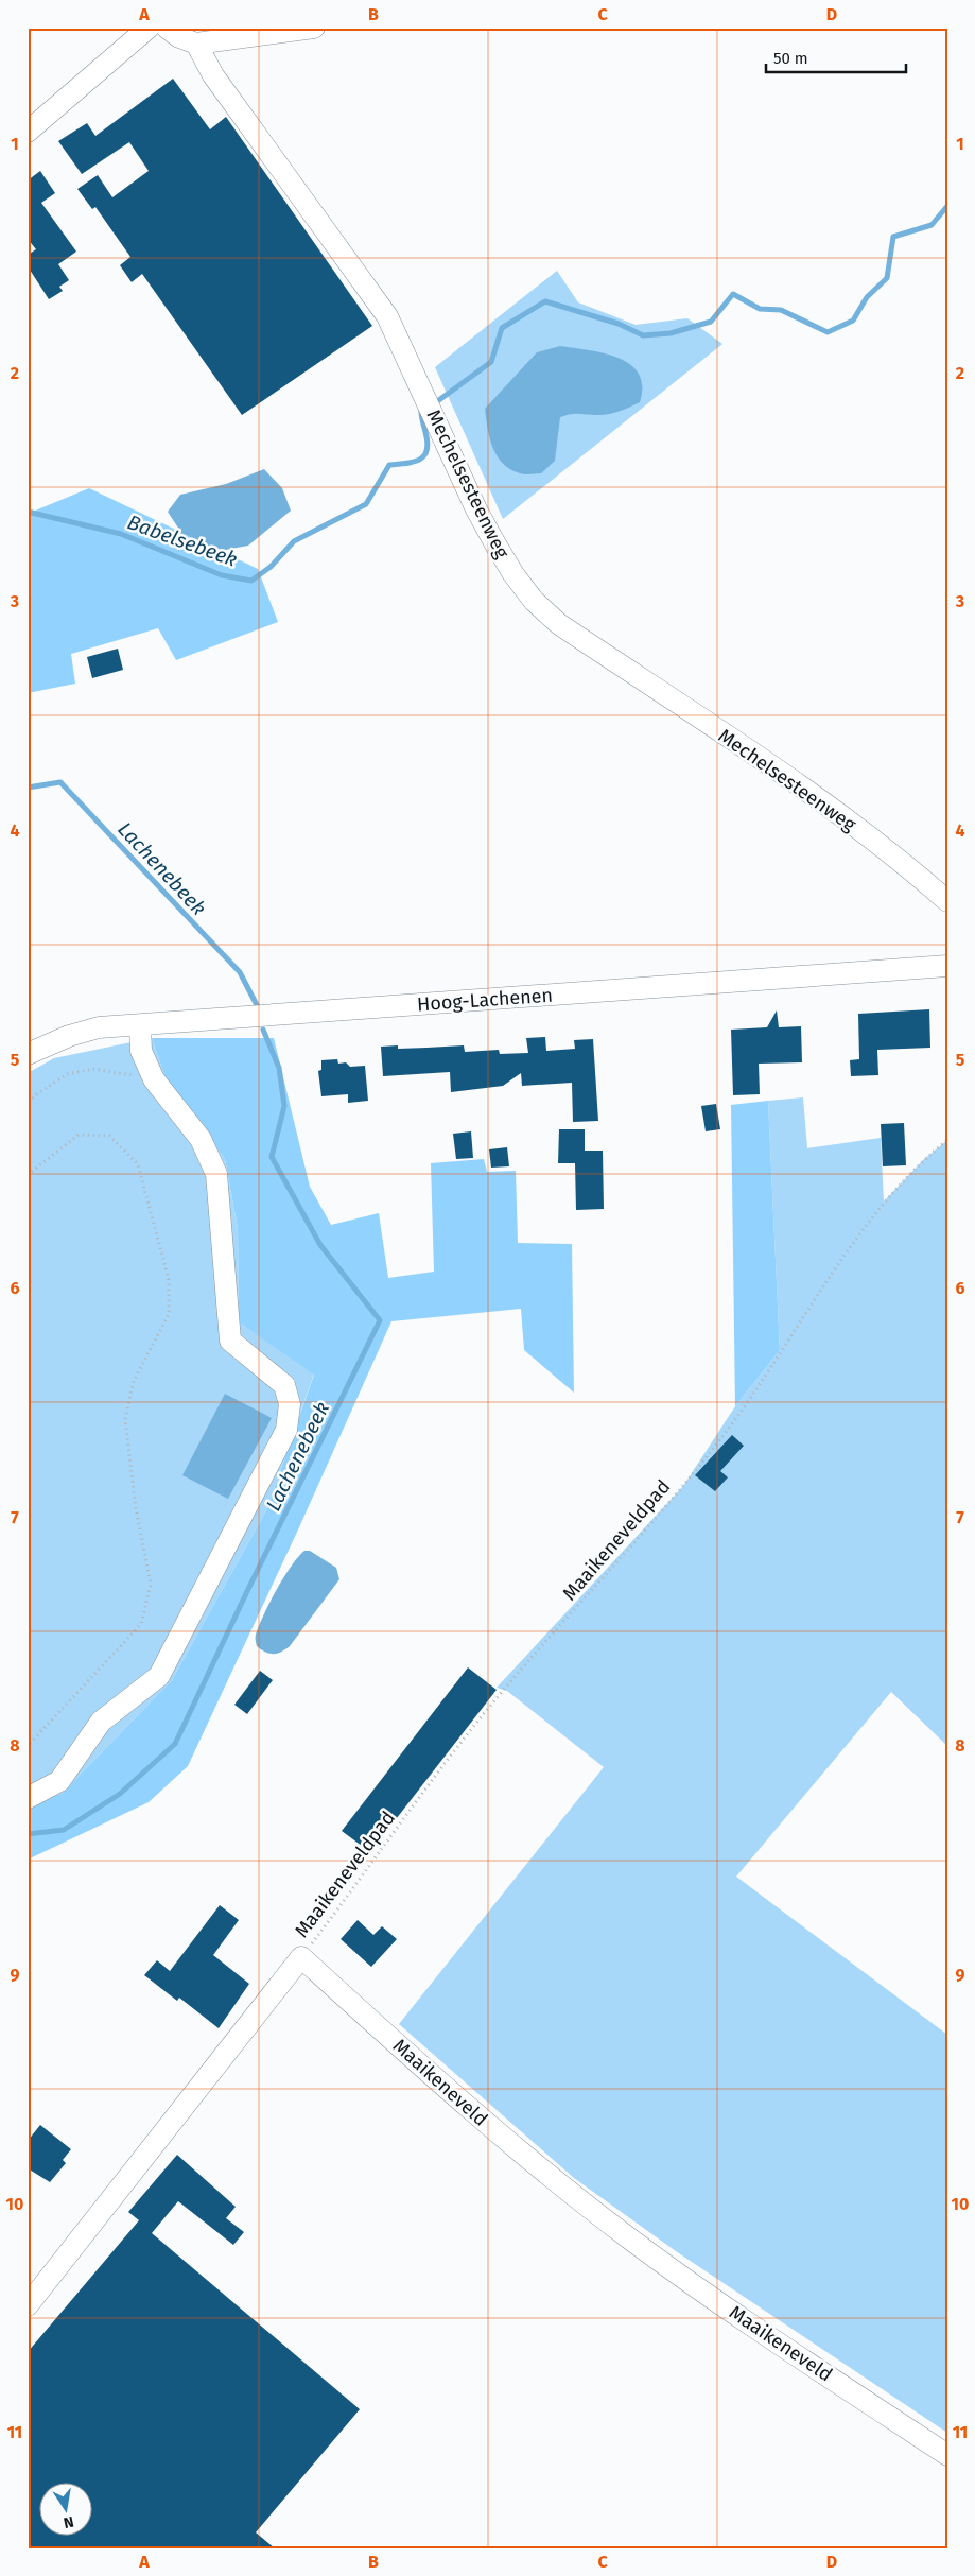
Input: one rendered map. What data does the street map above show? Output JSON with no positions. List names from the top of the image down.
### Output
{
  "streets": {
    "street": ["Mechelsesteenweg", "Hoog-Lachenen", "Maaikeneveld"],
    "path": ["Maaikeneveldpad"]
  },
  "crossings": [
    ["Maaikeneveldpad", "Maaikeneveld"]
  ],
  "water": ["Babelsebeek", "Lachenebeek"],
  "scale_bar": "50 m",
  "north": "bottom",
  "grid": {
    "columns": [
      "A",
      "B",
      "C",
      "D"
    ],
    "rows": [
      "1",
      "2",
      "3",
      "4",
      "5",
      "6",
      "7",
      "8",
      "9",
      "10",
      "11"
    ]
  }
}
